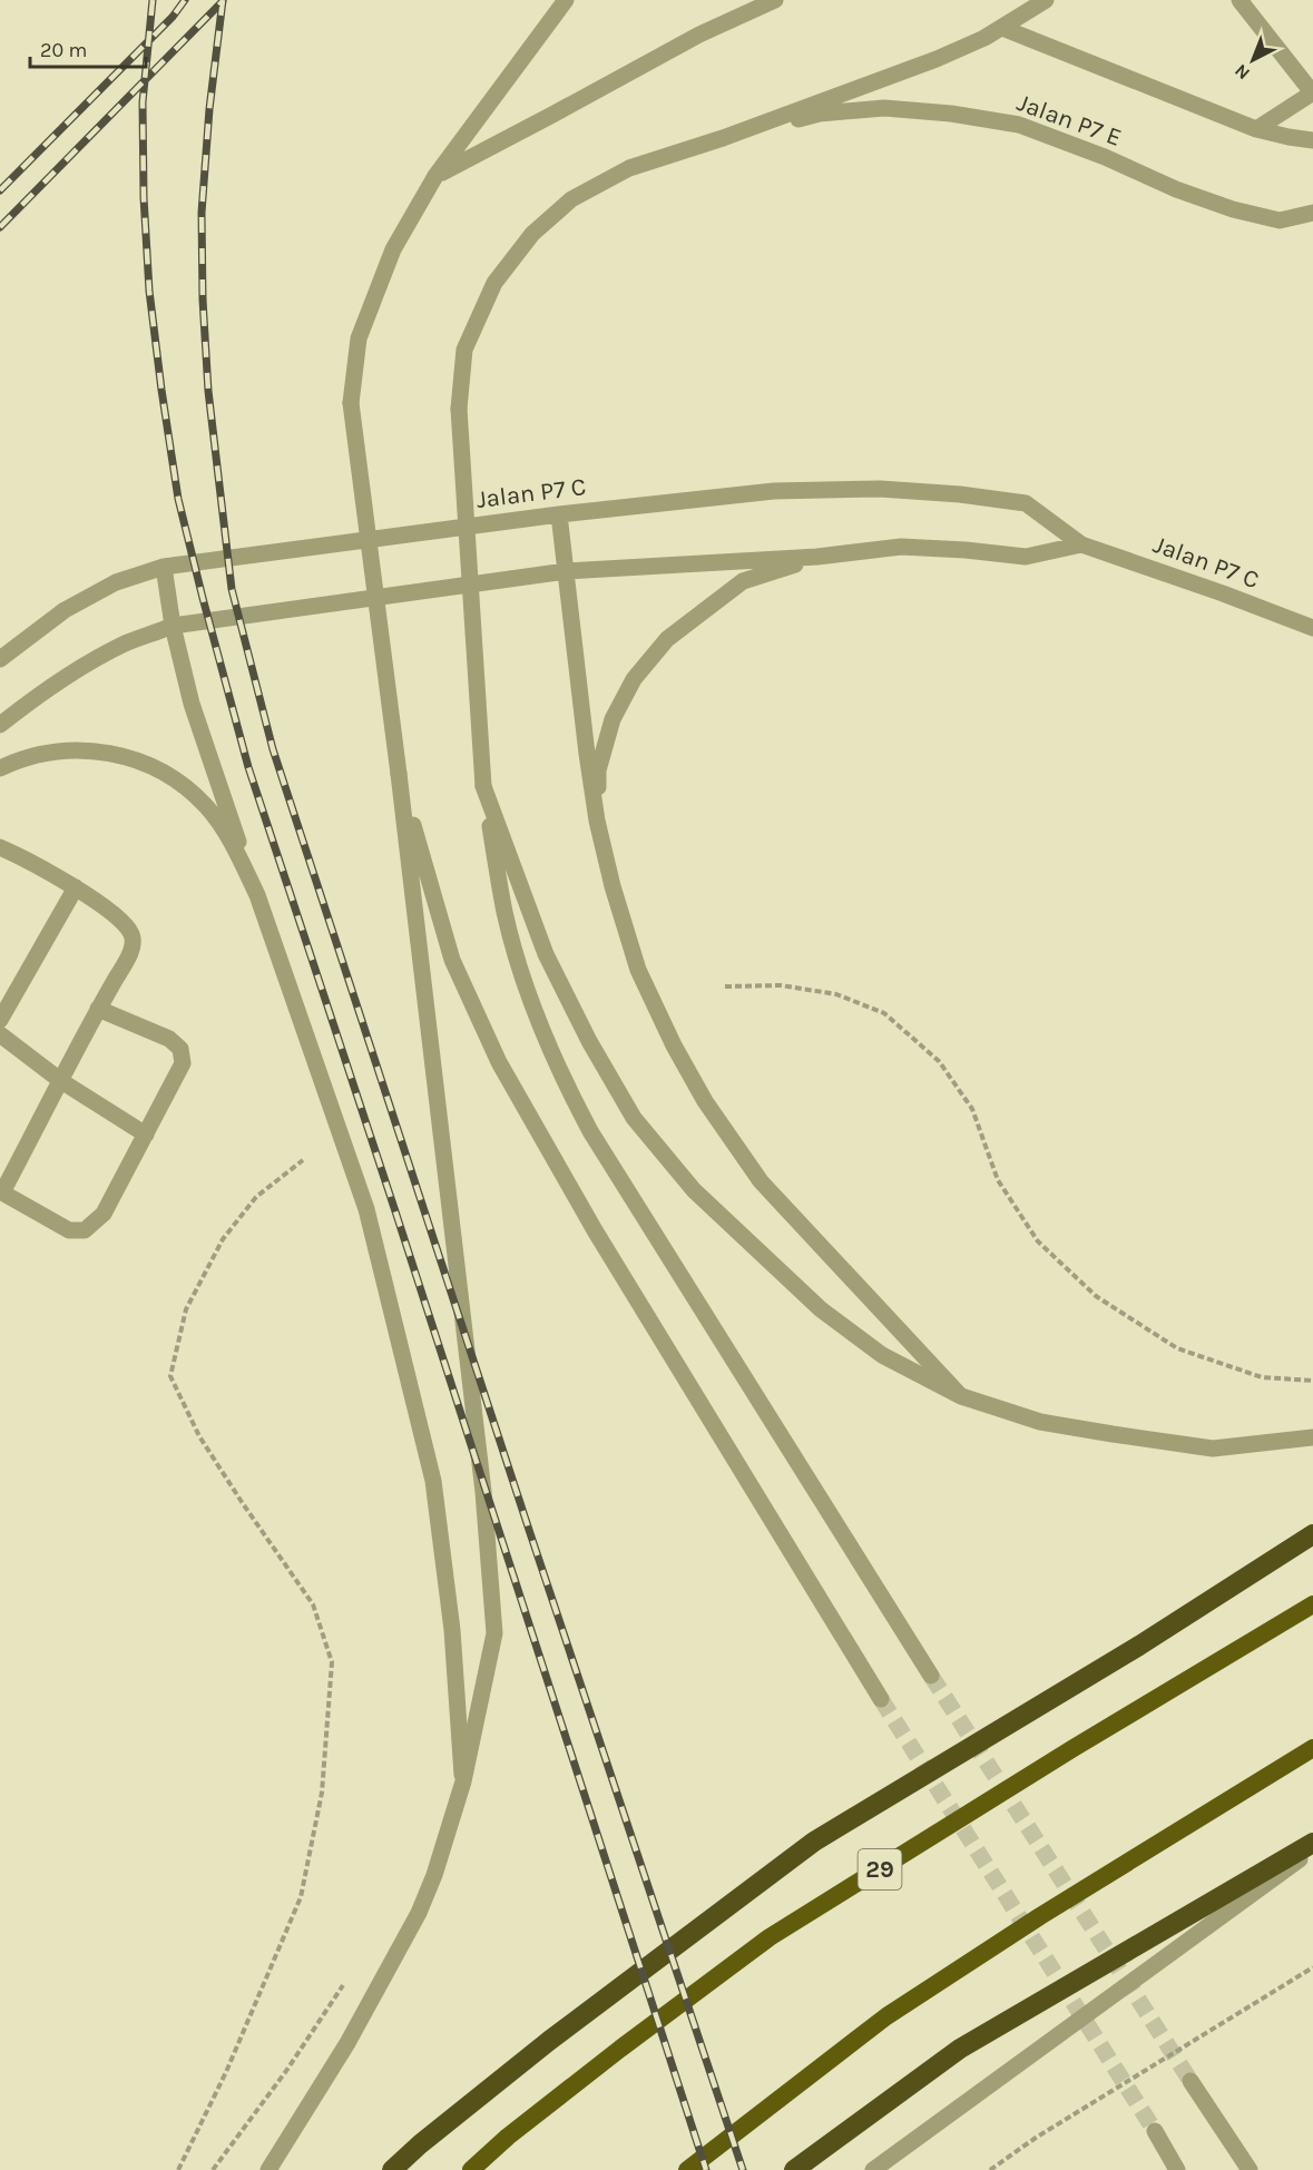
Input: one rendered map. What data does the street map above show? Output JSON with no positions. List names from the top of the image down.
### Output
{
  "streets": {
    "highway": ["29"],
    "street": ["Jalan P7 E", "Jalan P7 C"]
  },
  "scale_bar": "20 m",
  "north": "bottom left"
}
